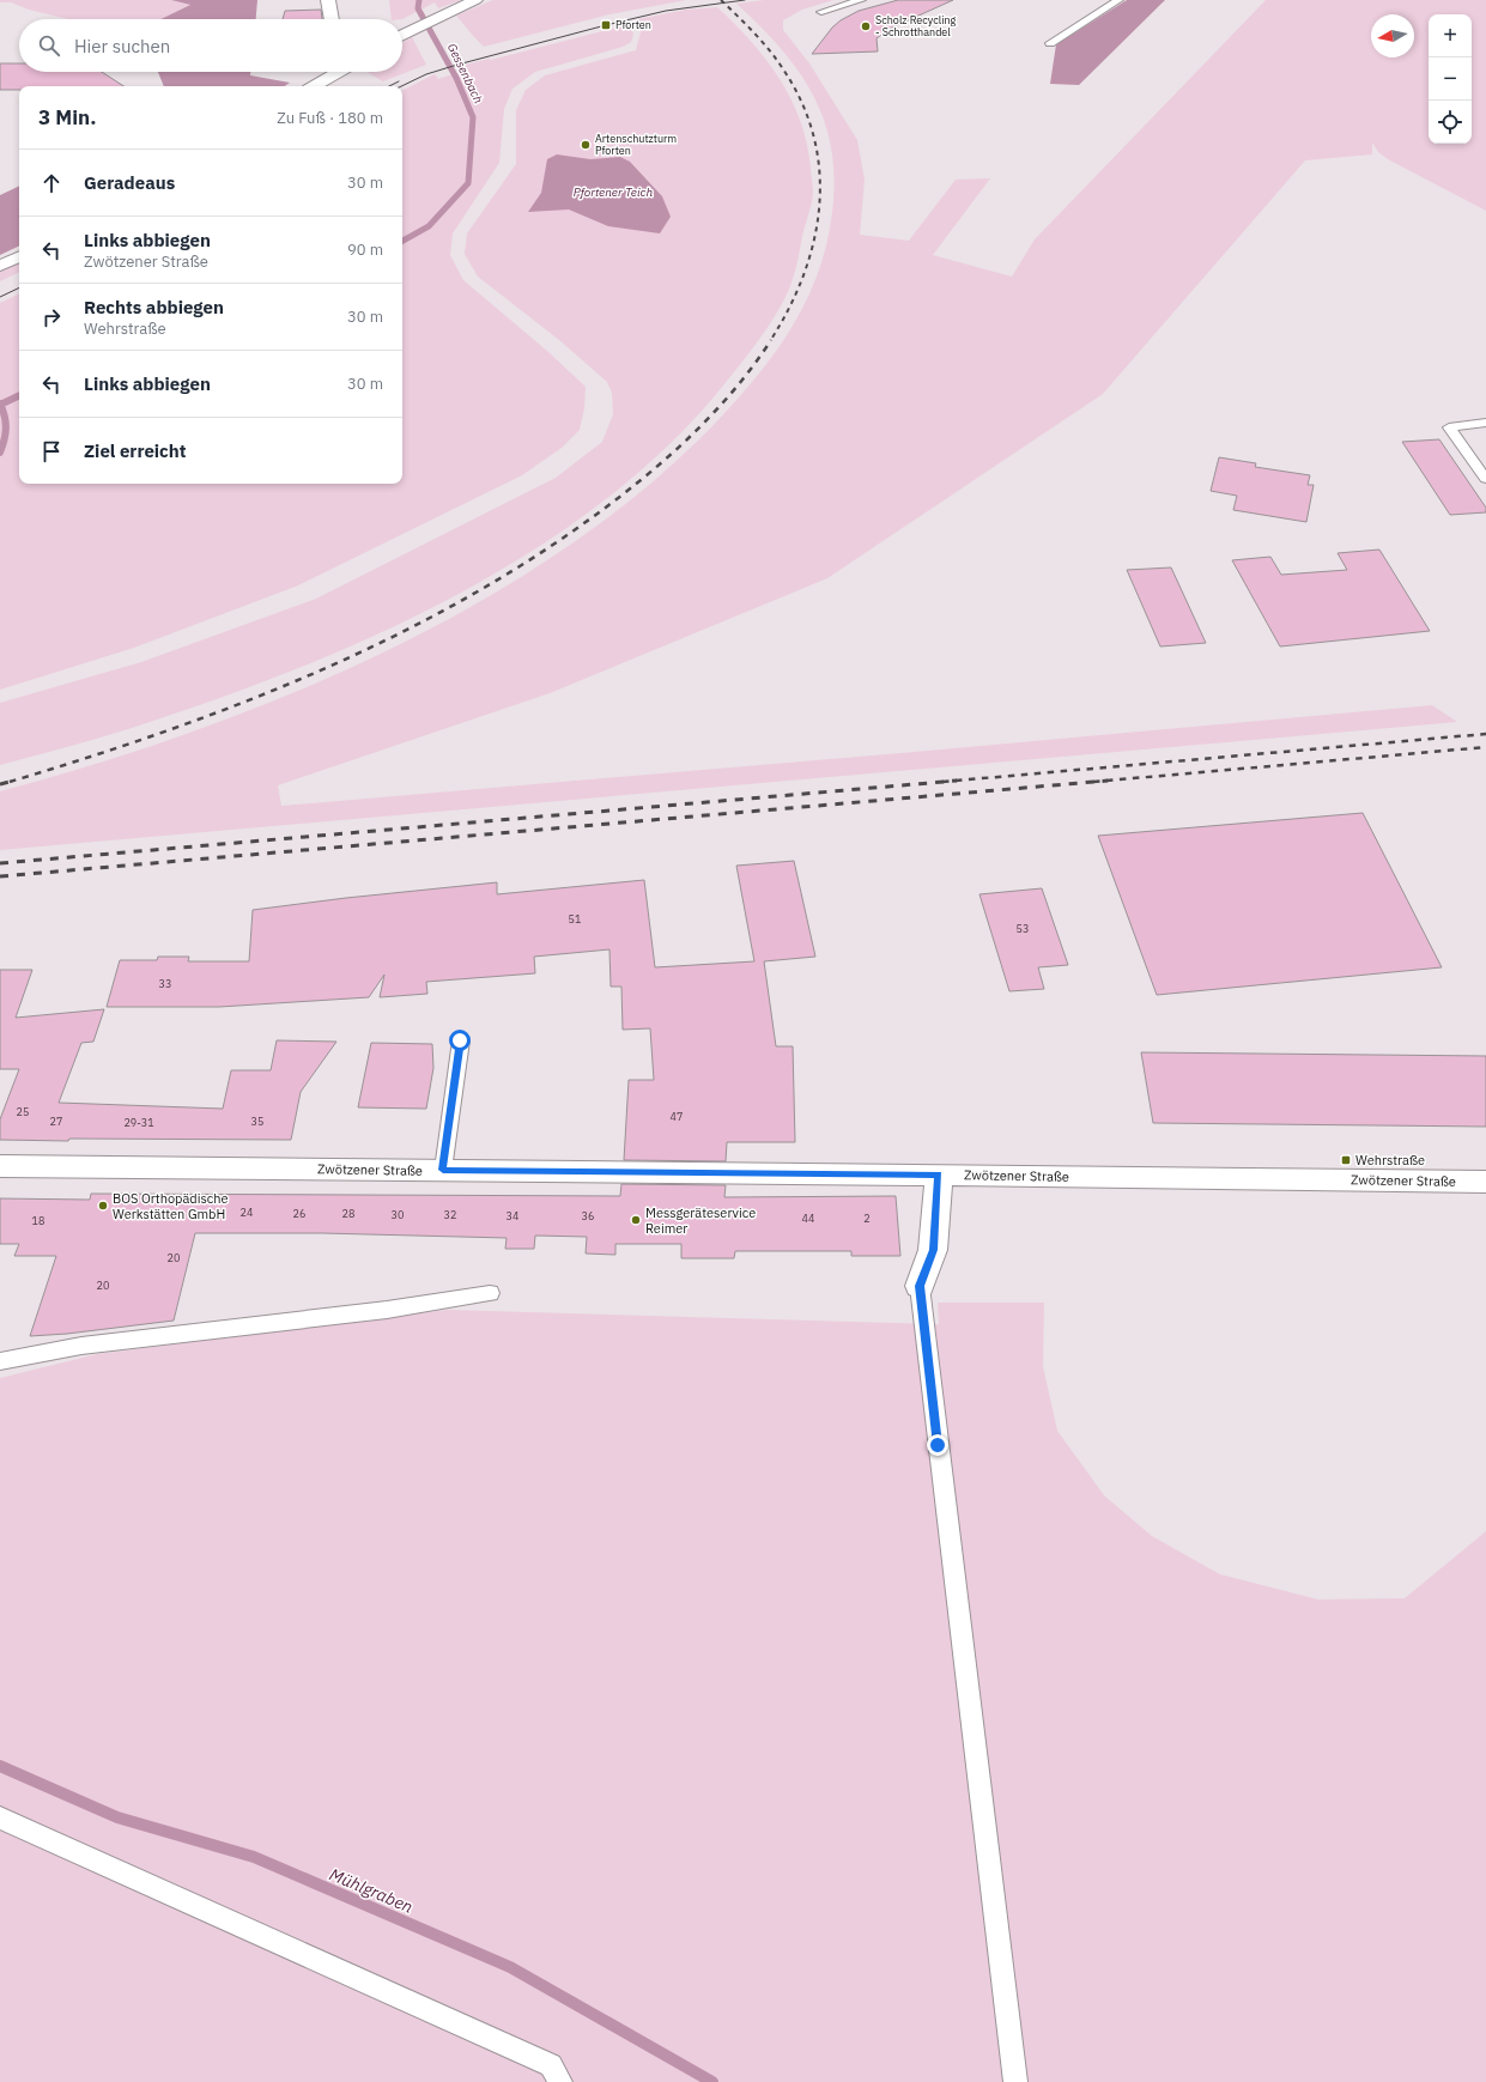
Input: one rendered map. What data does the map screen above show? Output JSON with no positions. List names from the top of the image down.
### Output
{
  "streets": {
    "street": ["Zwötzener Straße"]
  },
  "water": ["Gessenbach", "Pfortener Teich", "Mühlgraben"],
  "places": {
    "transit": ["Pforten", "Wehrstraße"],
    "other": [
      "Scholz Recycling - Schrotthandel",
      "Artenschutzturm Pforten",
      "BOS Orthopädische Werkstätten GmbH",
      "Messgeräteservice Reimer"
    ]
  },
  "house_numbers": [
    "51",
    "53",
    "33",
    "25",
    "47",
    "27",
    "35",
    "29-31",
    "24",
    "26",
    "28",
    "30",
    "32",
    "34",
    "36",
    "44",
    "2",
    "18",
    "20",
    "20"
  ],
  "north": "left",
  "page": {
    "map_buttons": ["+", "−"],
    "search": "Hier suchen",
    "heading": ["3 Min.", "Zu Fuß · 180 m"],
    "list": [
      ["Geradeaus", "30 m"],
      ["Links abbiegen", "Zwötzener Straße", "90 m"],
      ["Rechts abbiegen", "Wehrstraße", "30 m"],
      ["Links abbiegen", "30 m"],
      "Ziel erreicht"
    ]
  }
}
